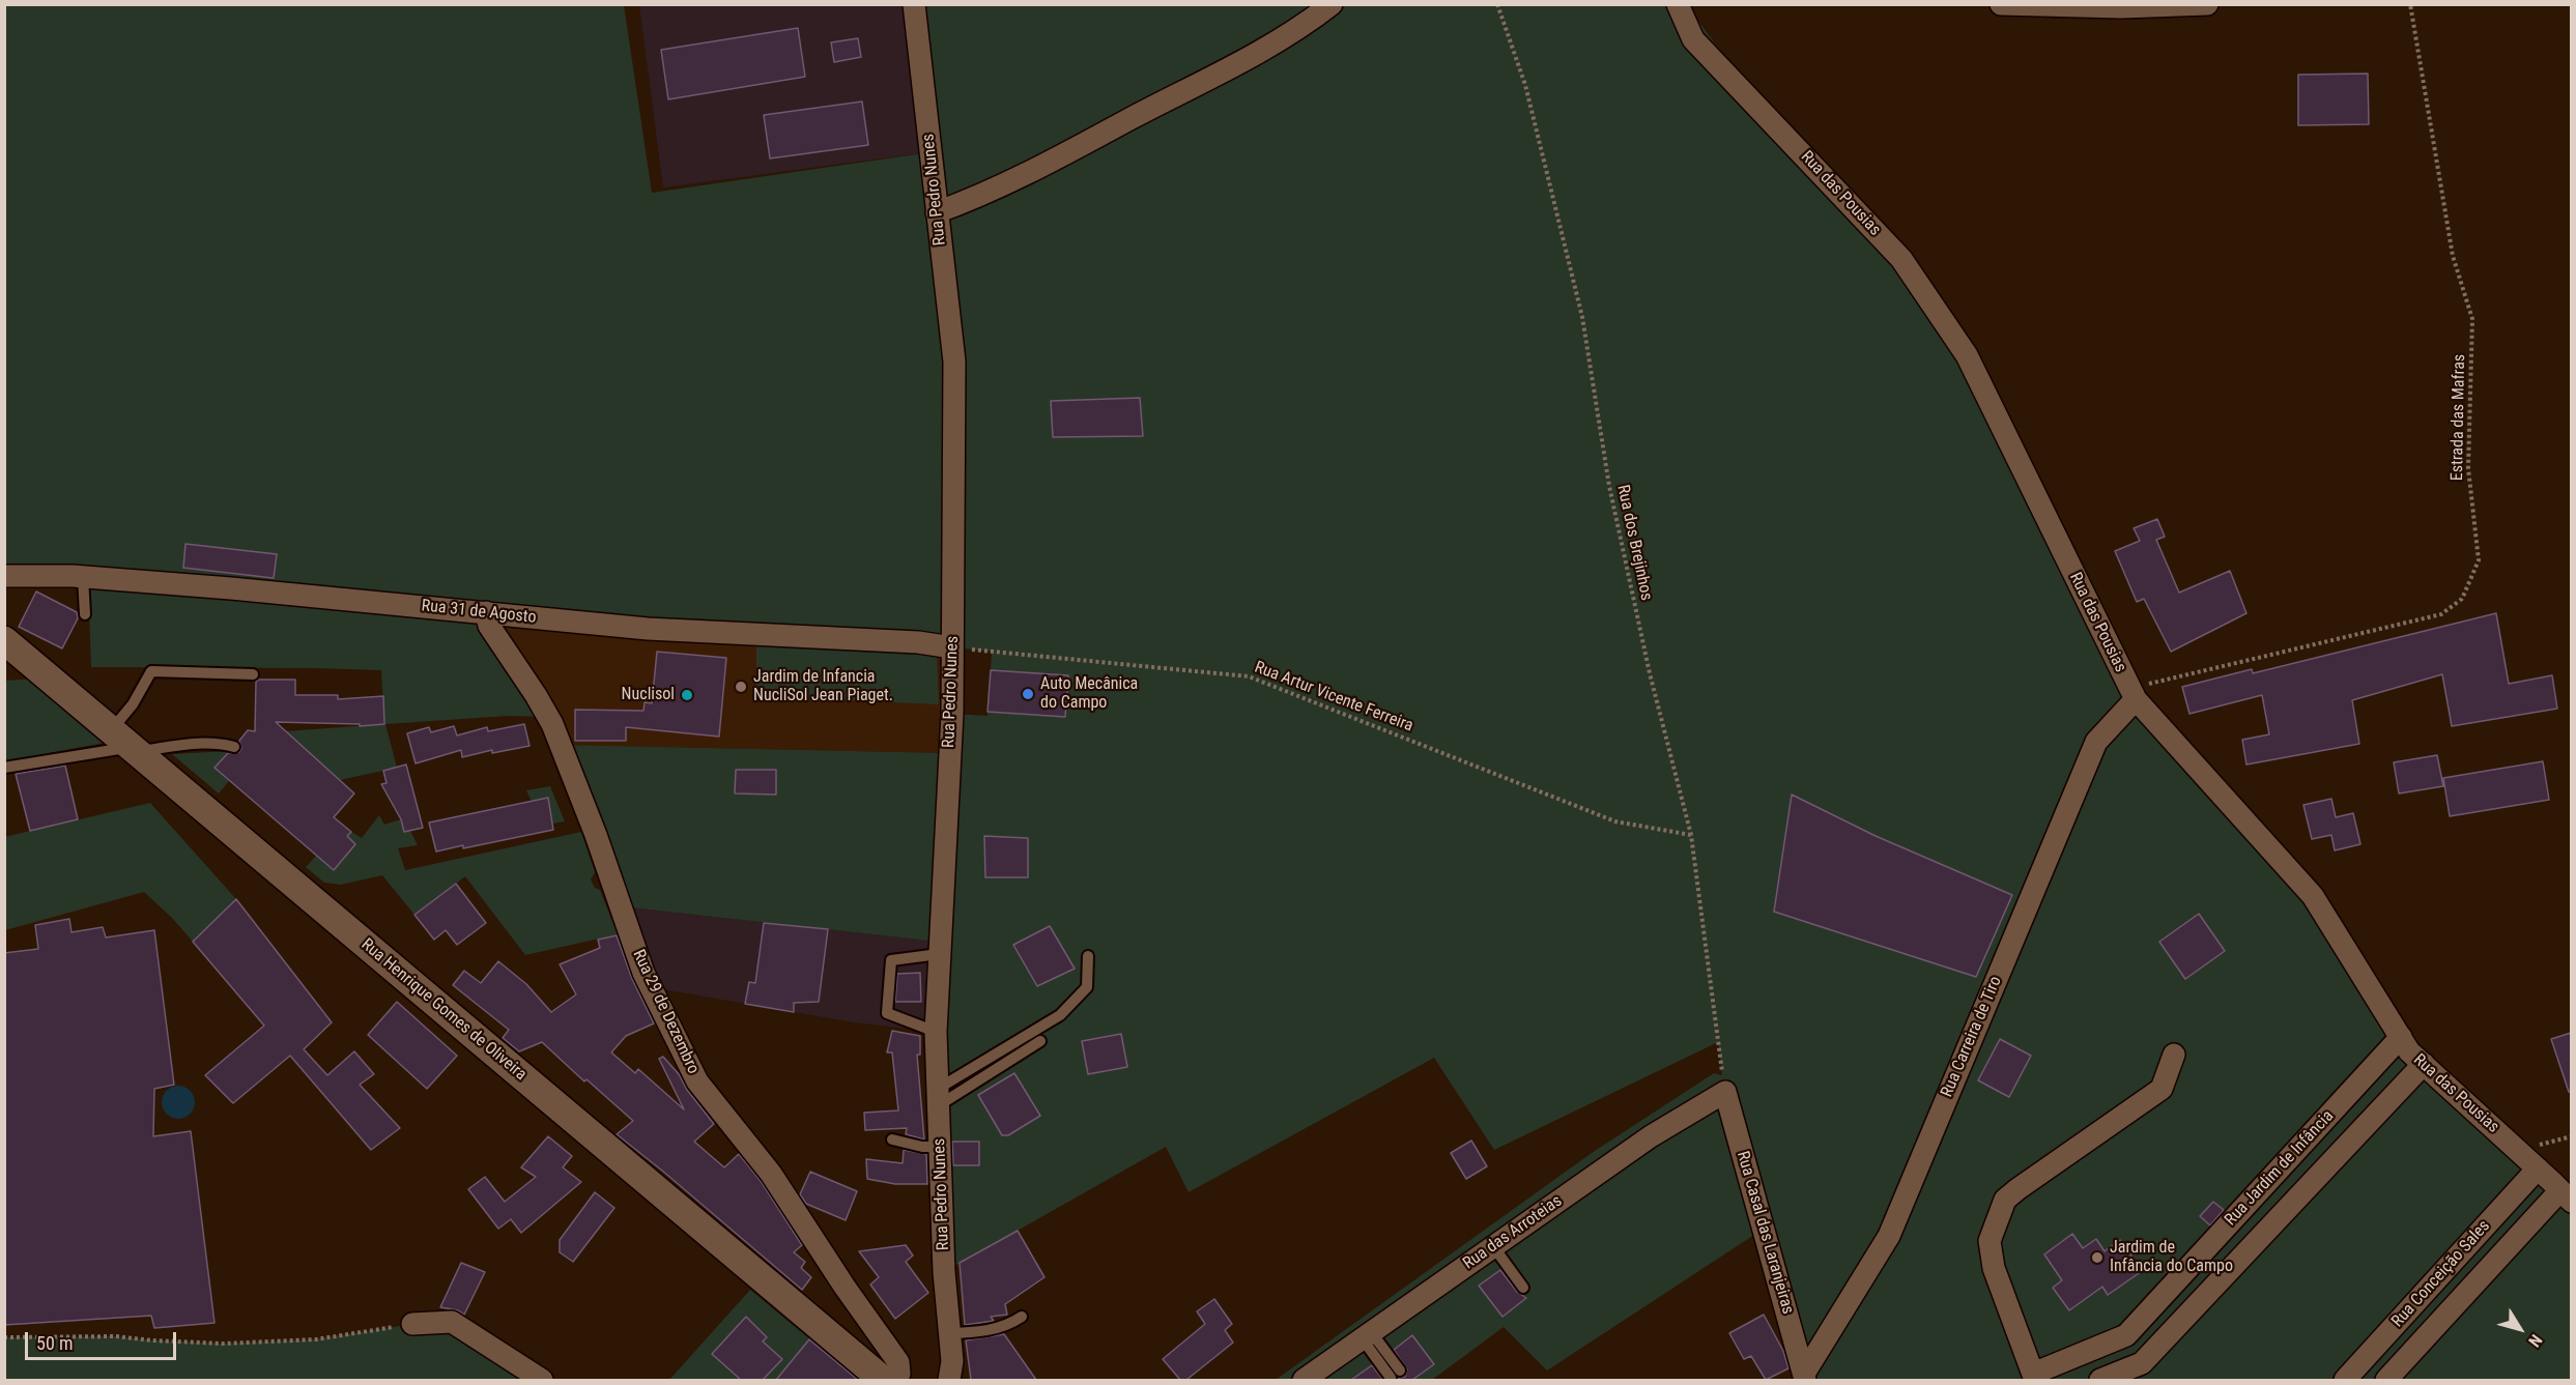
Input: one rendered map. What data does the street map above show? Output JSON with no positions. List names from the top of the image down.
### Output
{
  "streets": {
    "street": [
      "Rua Pedro Nunes",
      "Rua das Pousias",
      "Rua 31 de Agosto",
      "Rua Henrique Gomes de Oliveira",
      "Rua 29 de Dezembro",
      "Rua Carreira de Tiro",
      "Rua Jardim de Infância",
      "Rua das Arroteias",
      "Rua Casal das Laranjeiras",
      "Rua Conceição Sales"
    ],
    "path": ["Estrada das Mafras", "Rua dos Brejinhos", "Rua Artur Vicente Ferreira"]
  },
  "crossings": [
    ["Rua Pedro Nunes", "Rua 31 de Agosto"],
    ["Rua Pedro Nunes", "Rua Artur Vicente Ferreira"],
    ["Rua das Pousias", "Estrada das Mafras"],
    ["Rua das Pousias", "Rua Carreira de Tiro"],
    ["Rua das Pousias", "Rua Jardim de Infância"],
    ["Rua das Pousias", "Rua Conceição Sales"],
    ["Estrada das Mafras", "Rua Carreira de Tiro"],
    ["Rua dos Brejinhos", "Rua Artur Vicente Ferreira"],
    ["Rua dos Brejinhos", "Rua das Arroteias"],
    ["Rua dos Brejinhos", "Rua Casal das Laranjeiras"],
    ["Rua 31 de Agosto", "Rua Artur Vicente Ferreira"],
    ["Rua 31 de Agosto", "Rua 29 de Dezembro"],
    ["Rua Carreira de Tiro", "Rua Casal das Laranjeiras"],
    ["Rua das Arroteias", "Rua Casal das Laranjeiras"]
  ],
  "places": [
    "Jardim de Infancia NucliSol Jean Piaget.",
    "Auto Mecânica do Campo",
    "Nuclisol",
    "Jardim de Infância do Campo"
  ],
  "scale_bar": "50 m",
  "north": "bottom right"
}
